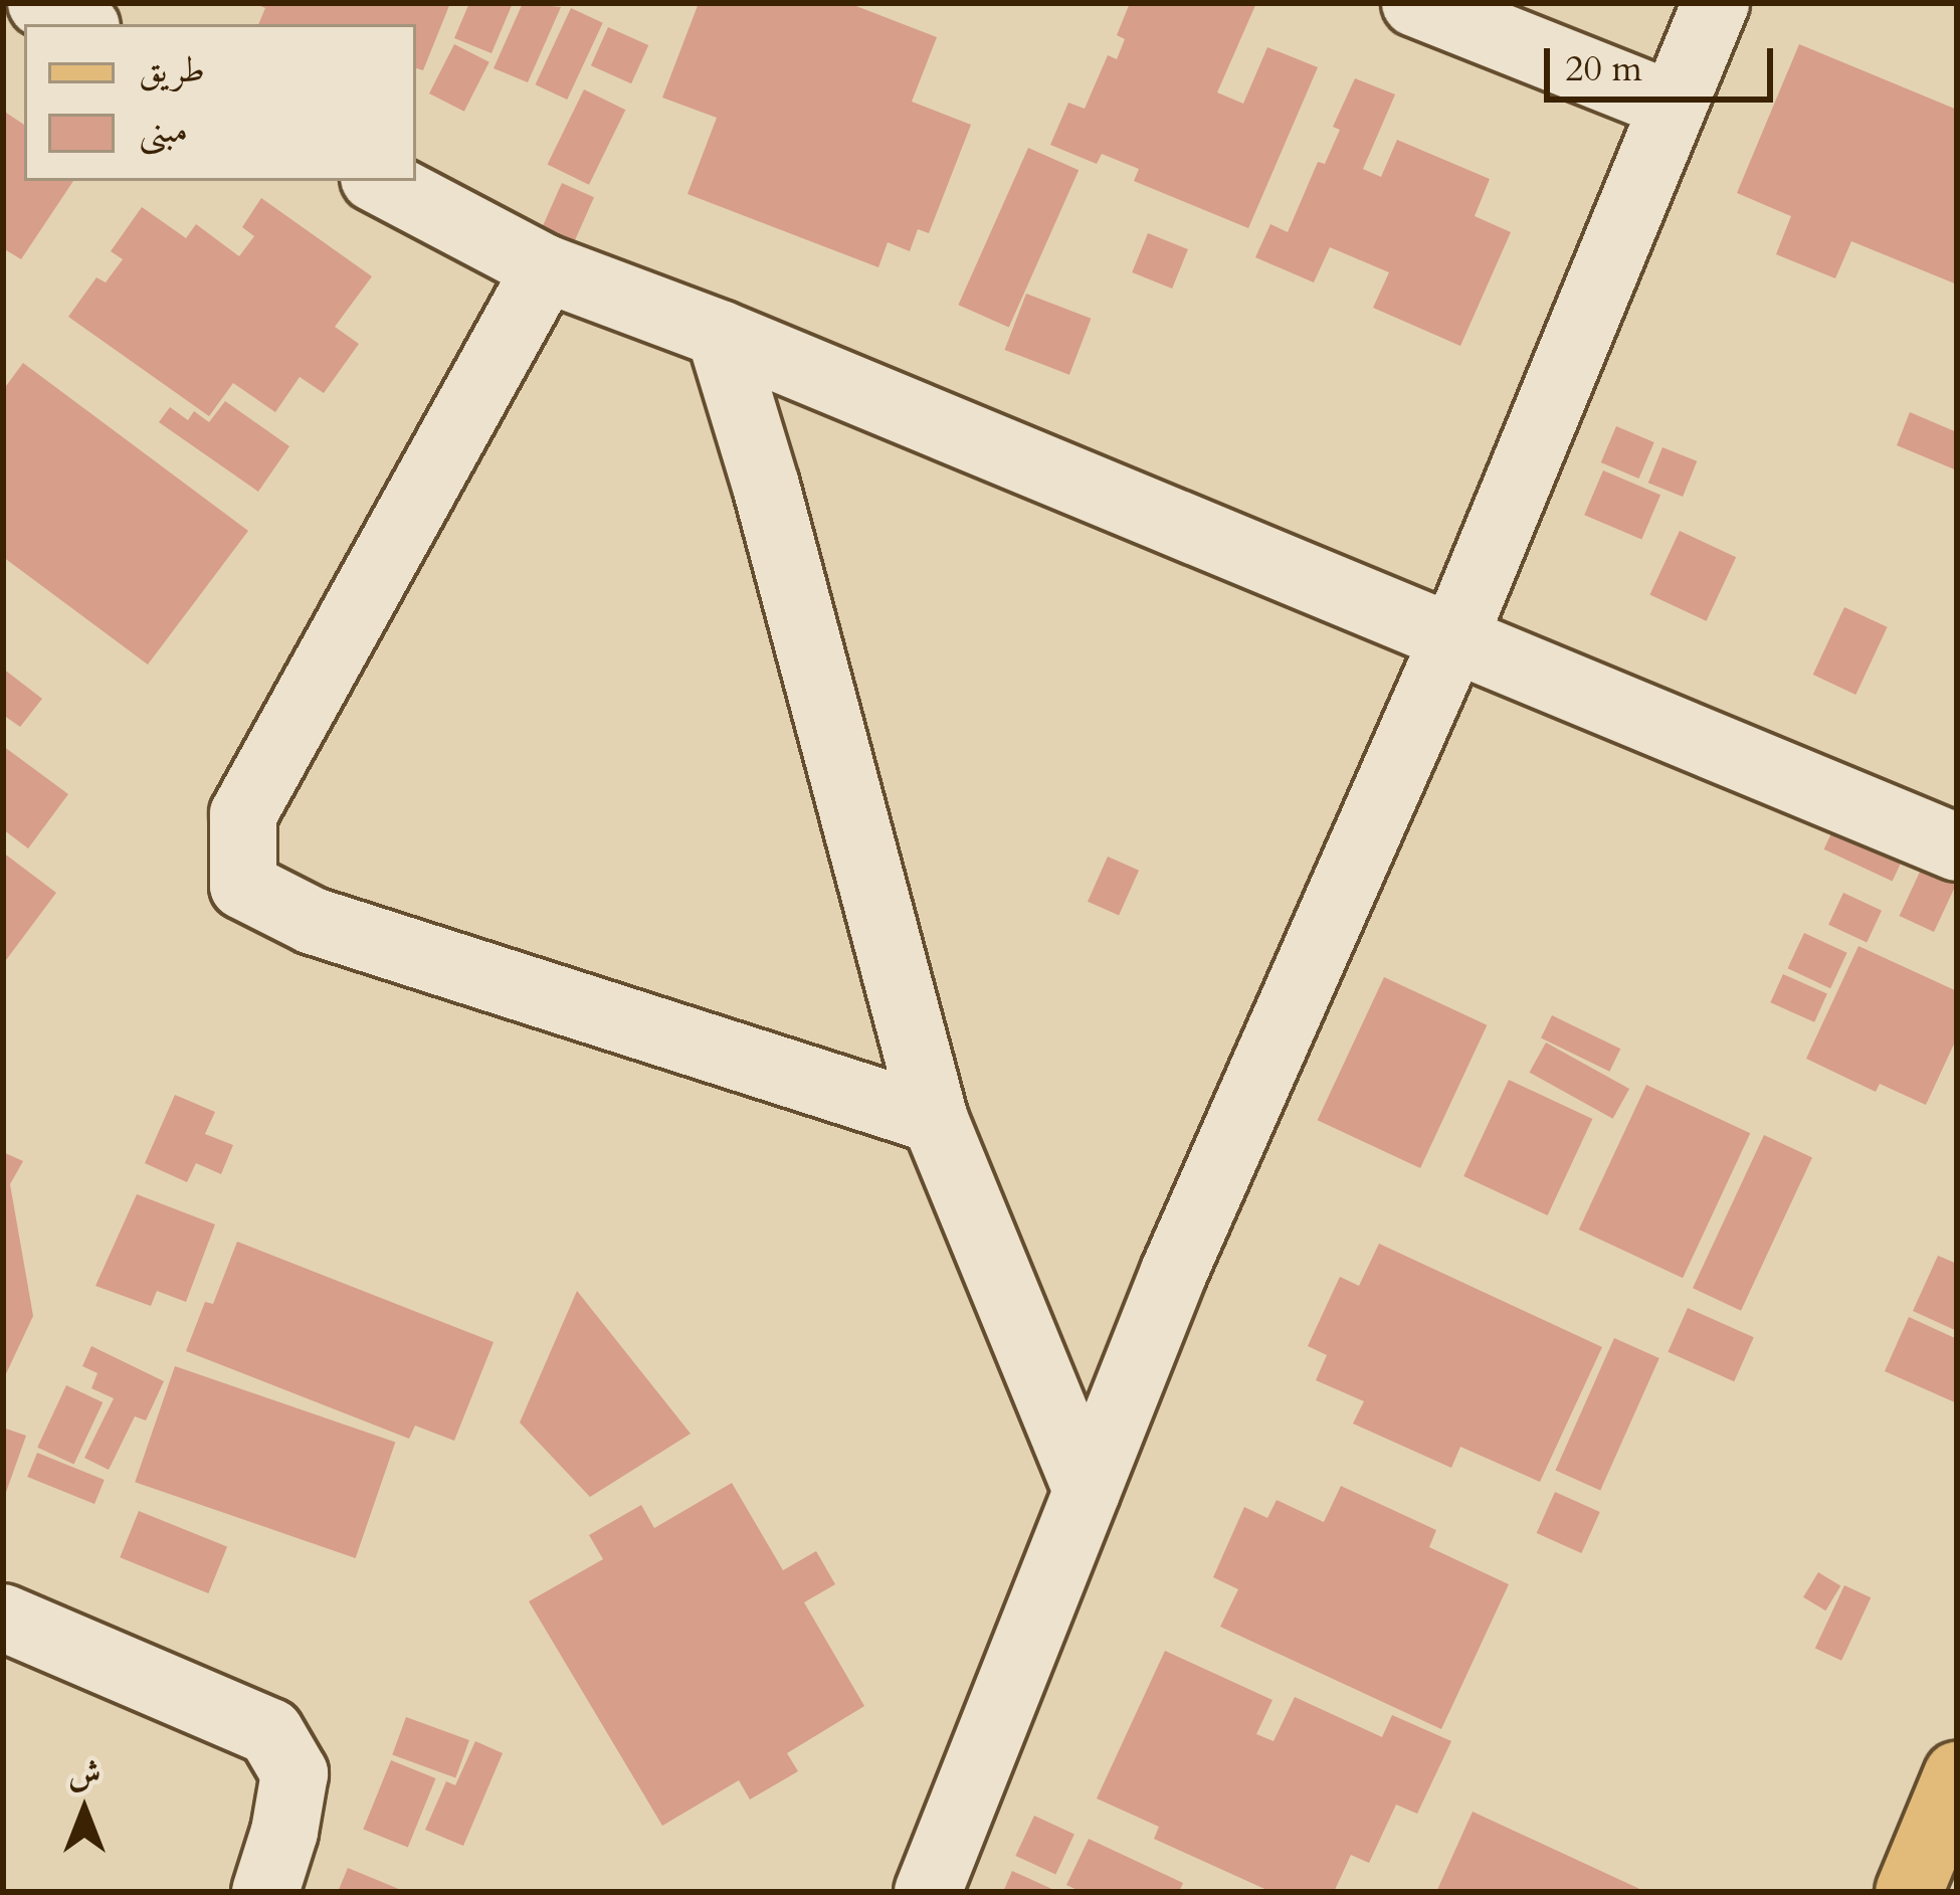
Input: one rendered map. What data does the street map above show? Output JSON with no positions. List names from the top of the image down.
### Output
{
  "legend": ["طريق", "مبنى"],
  "scale_bar": "20 m",
  "north": "top"
}
